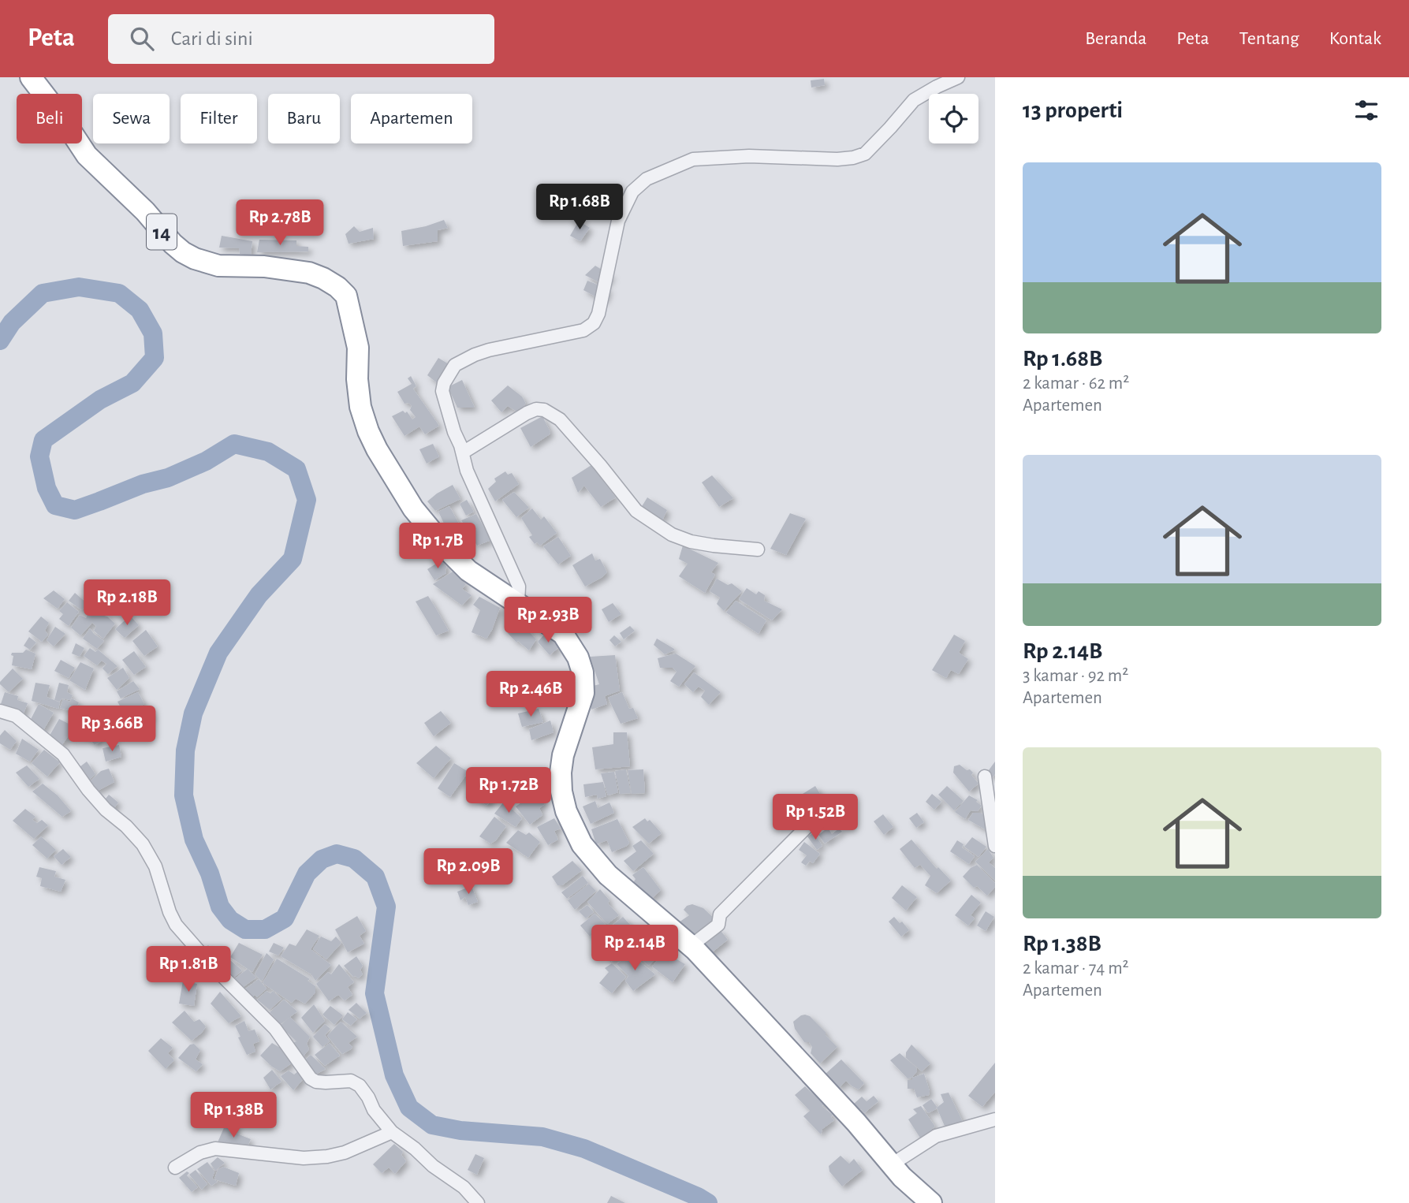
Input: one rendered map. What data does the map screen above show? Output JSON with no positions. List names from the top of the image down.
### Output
{
  "streets": {
    "highway": ["14"]
  },
  "page": {
    "header": "Peta",
    "search": "Cari di sini",
    "nav": [
      "Beranda",
      "Peta",
      "Tentang",
      "Kontak"
    ],
    "heading": "13 properti",
    "chip": [
      "Beli",
      "Sewa",
      "Filter",
      "Baru",
      "Apartemen"
    ],
    "list": [
      {
        "name": "Rp 1.68B",
        "note": "2 kamar · 62 m² · Apartemen"
      },
      {
        "name": "Rp 2.14B",
        "note": "3 kamar · 92 m² · Apartemen"
      },
      {
        "name": "Rp 1.38B",
        "note": "2 kamar · 74 m² · Apartemen"
      }
    ],
    "price": [
      "Rp 1.68B",
      "Rp 2.78B",
      "Rp 1.7B",
      "Rp 2.18B",
      "Rp 2.93B",
      "Rp 2.46B",
      "Rp 3.66B",
      "Rp 1.72B",
      "Rp 1.52B",
      "Rp 2.09B",
      "Rp 2.14B",
      "Rp 1.81B",
      "Rp 1.38B"
    ]
  }
}
